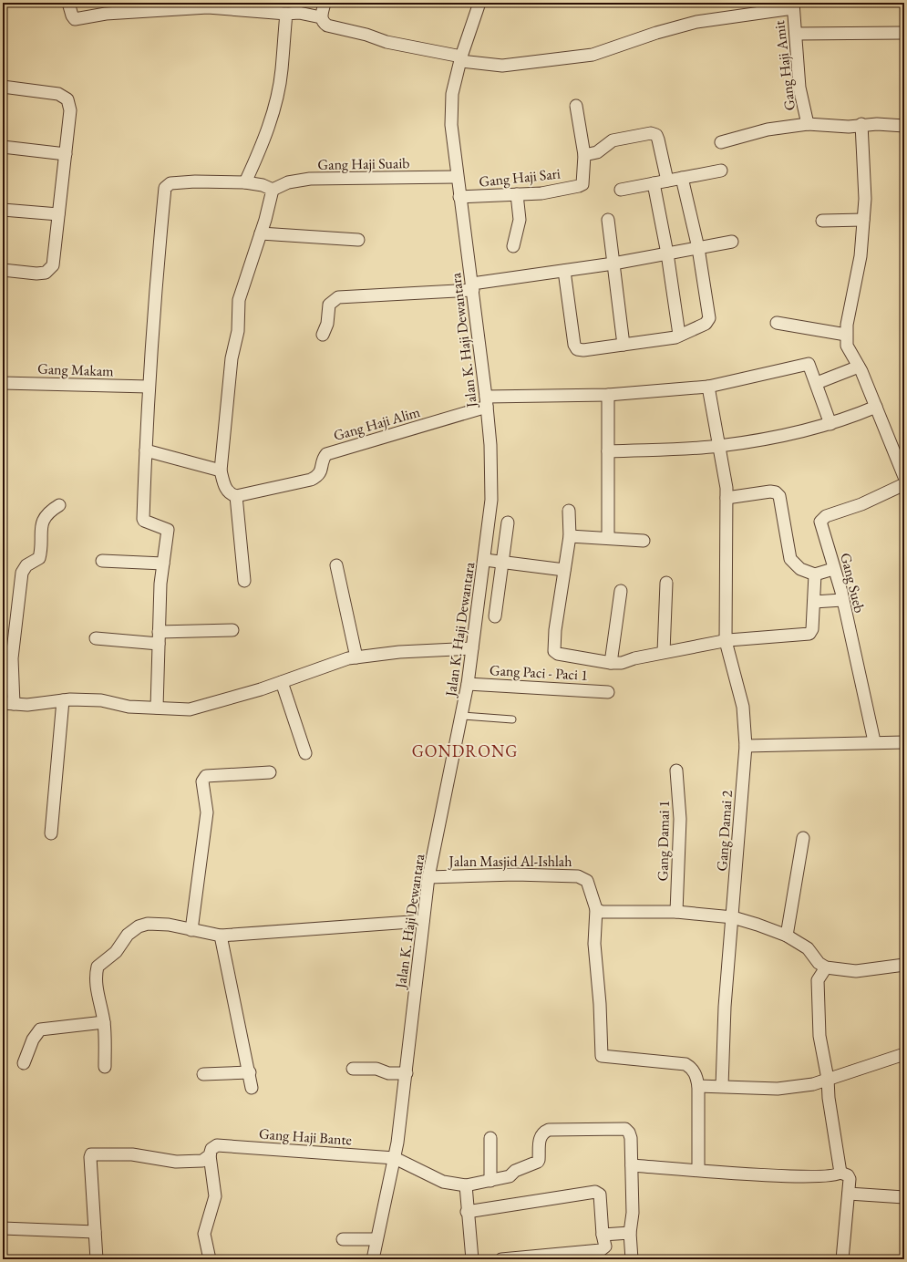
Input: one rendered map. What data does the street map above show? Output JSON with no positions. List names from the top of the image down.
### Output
{
  "streets": {
    "street": [
      "Gang Haji Amit",
      "Gang Haji Suaib",
      "Gang Haji Sari",
      "Jalan K. Haji Dewantara",
      "Gang Makam",
      "Gang Haji Alim",
      "Gang Sueb",
      "Gang Paci - Paci 1",
      "Gang Damai 2",
      "Gang Damai 1",
      "Jalan Masjid Al-Ishlah",
      "Gang Haji Bante"
    ]
  },
  "crossings": [
    ["Gang Haji Suaib", "Jalan K. Haji Dewantara"],
    ["Gang Haji Sari", "Jalan K. Haji Dewantara"],
    ["Jalan K. Haji Dewantara", "Gang Haji Alim"],
    ["Jalan K. Haji Dewantara", "Gang Paci - Paci 1"],
    ["Jalan K. Haji Dewantara", "Jalan Masjid Al-Ishlah"],
    ["Jalan K. Haji Dewantara", "Gang Haji Bante"]
  ],
  "districts": ["GONDRONG"]
}
